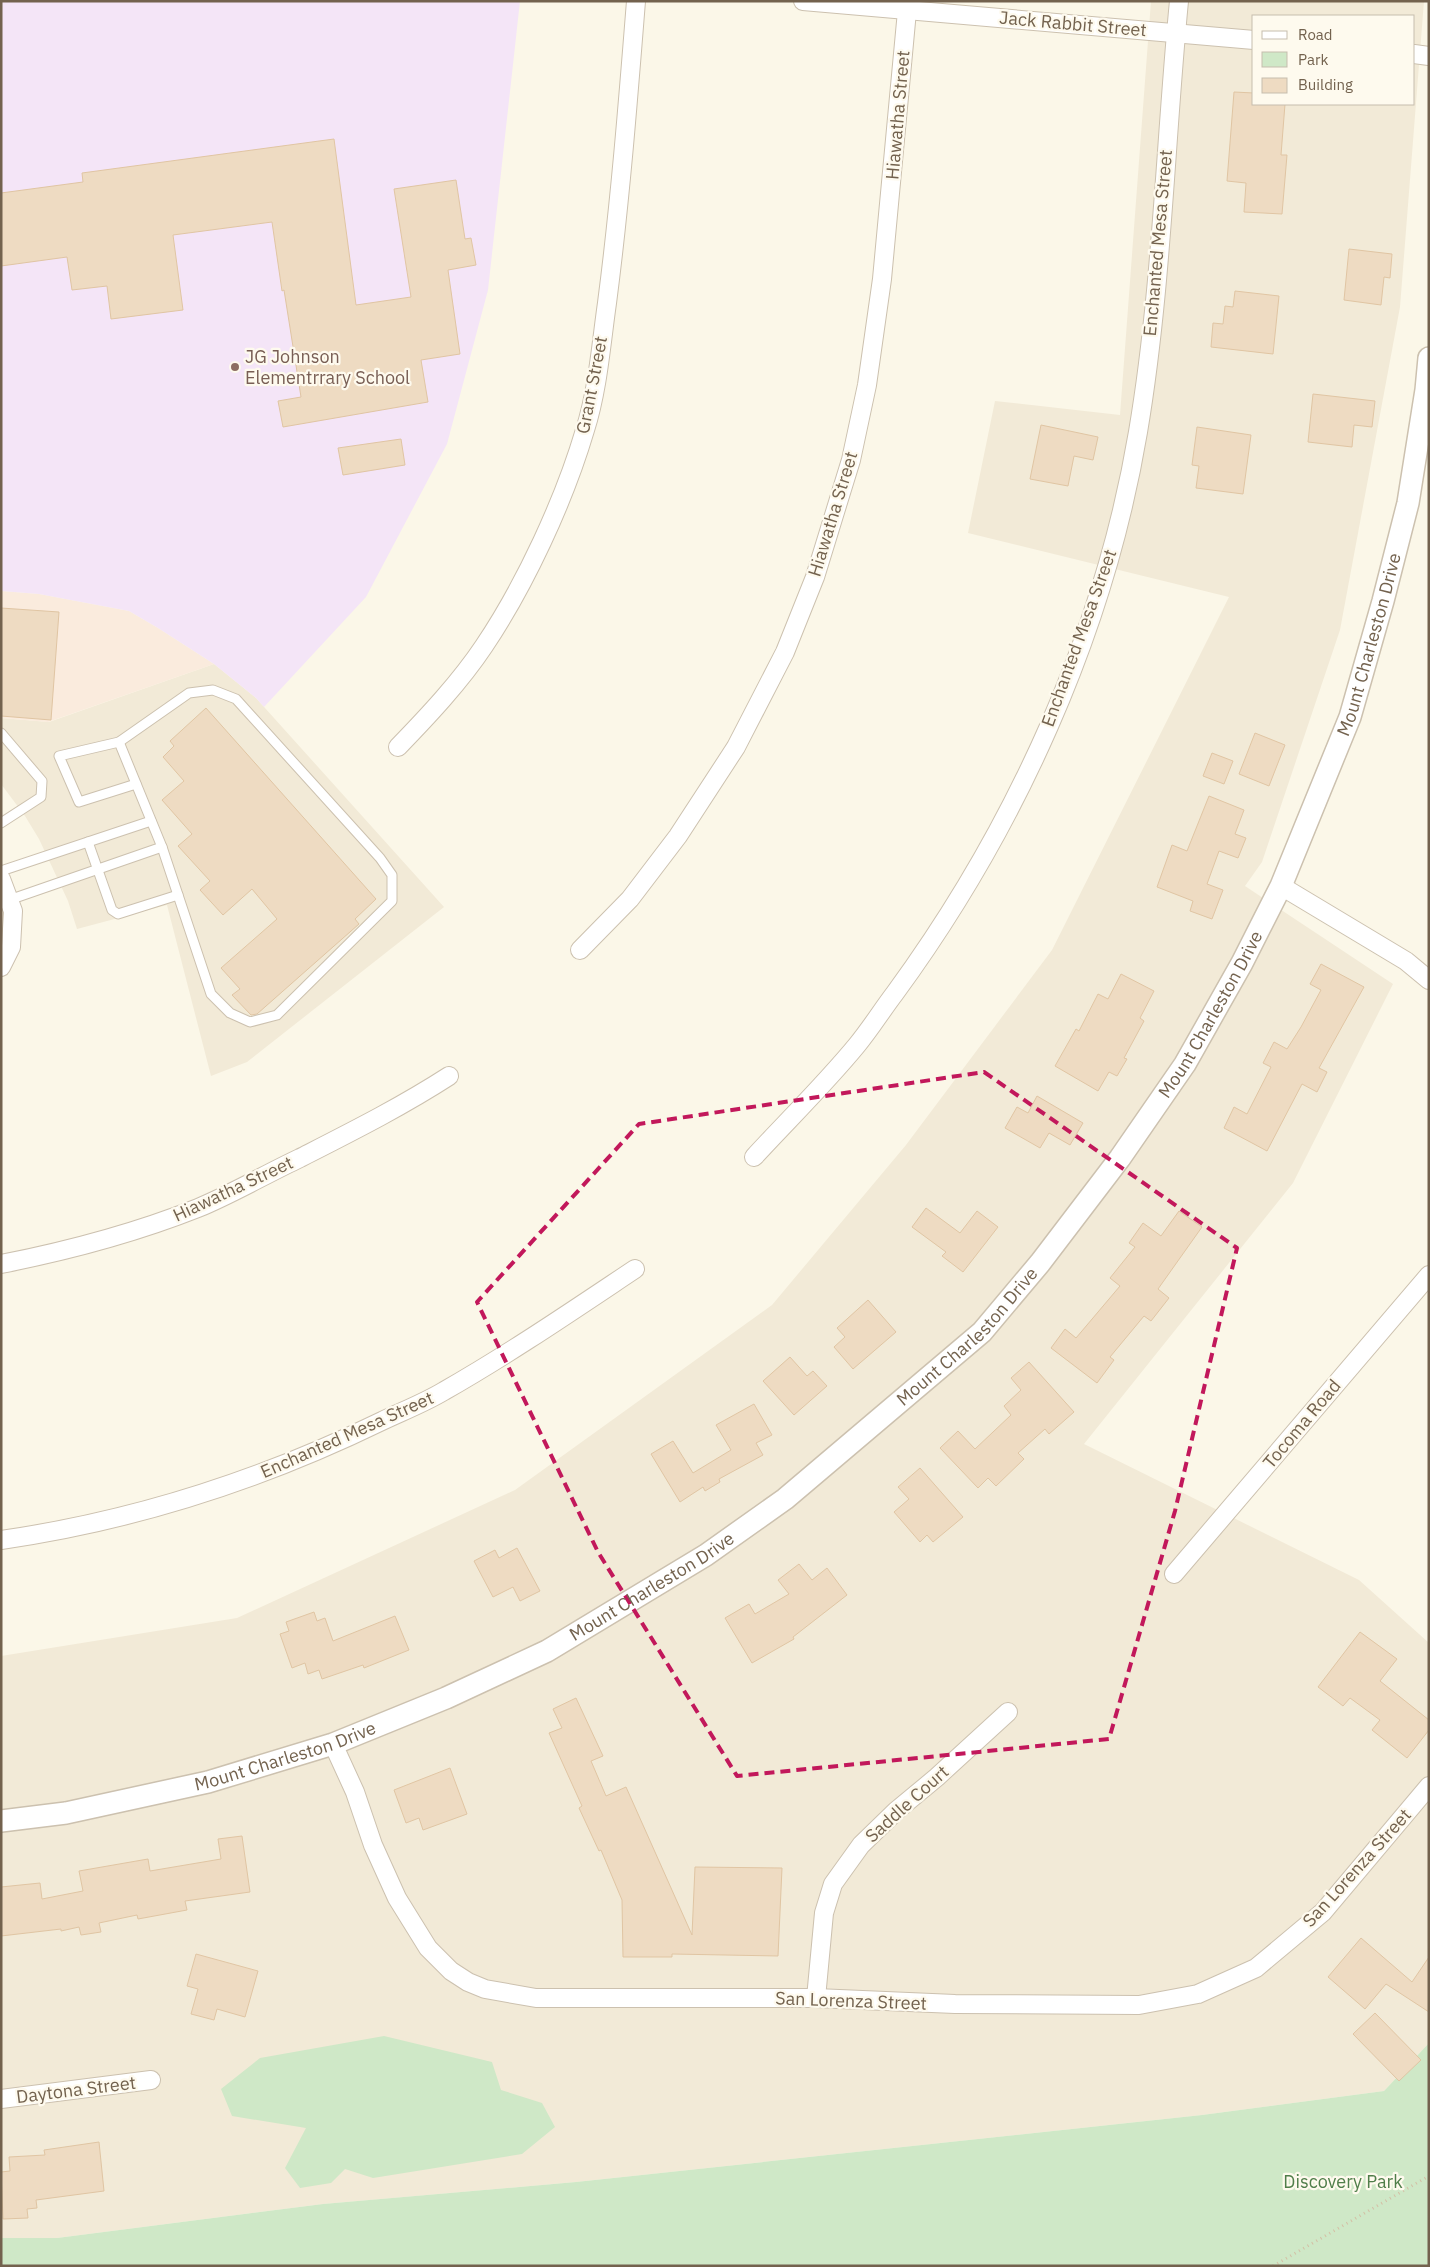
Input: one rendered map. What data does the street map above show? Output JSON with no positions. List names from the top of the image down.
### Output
{
  "streets": {
    "street": [
      "Jack Rabbit Street",
      "Hiawatha Street",
      "Enchanted Mesa Street",
      "Grant Street",
      "Mount Charleston Drive",
      "Tocoma Road",
      "Saddle Court",
      "San Lorenza Street",
      "Daytona Street"
    ]
  },
  "crossings": [
    ["Jack Rabbit Street", "Hiawatha Street"],
    ["Jack Rabbit Street", "Enchanted Mesa Street"],
    ["Mount Charleston Drive", "San Lorenza Street"],
    ["Saddle Court", "San Lorenza Street"]
  ],
  "parks": ["Discovery Park"],
  "places": ["JG Johnson Elementrrary School"],
  "legend": ["Road", "Park", "Building"]
}
